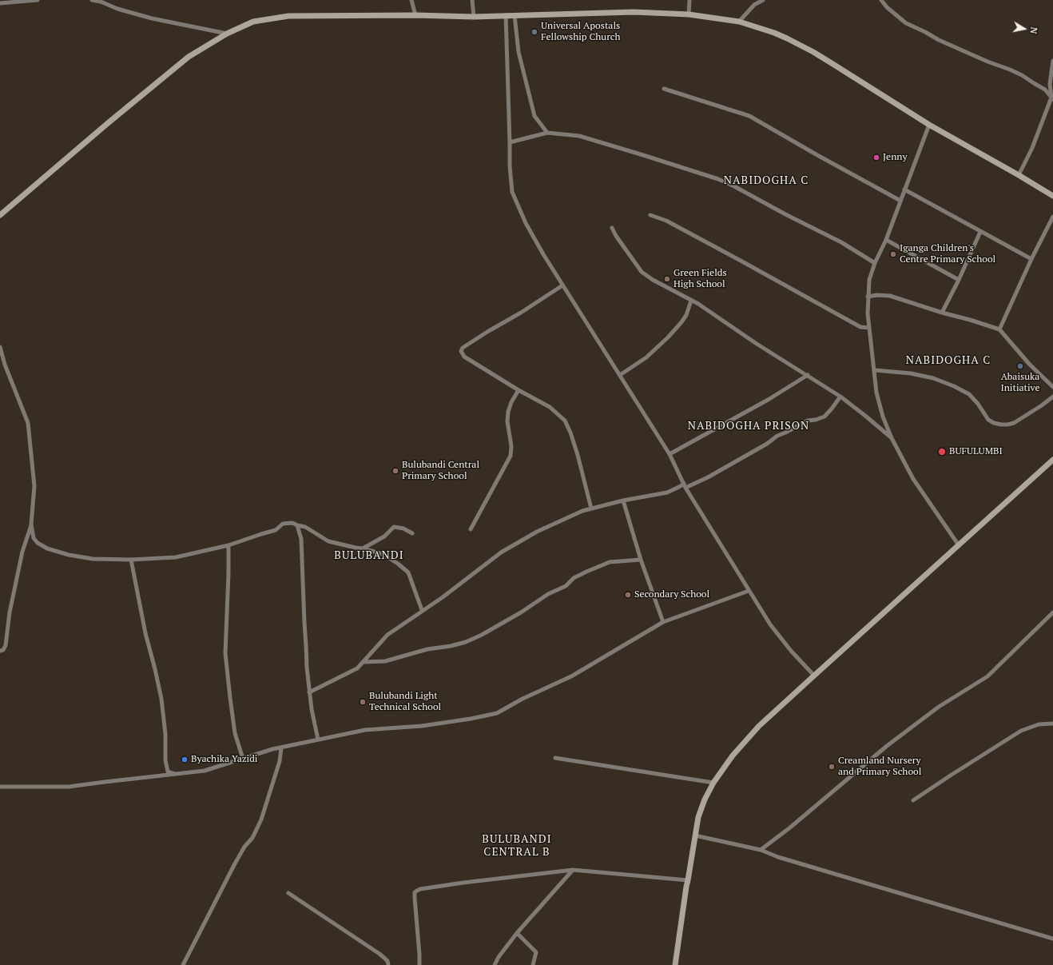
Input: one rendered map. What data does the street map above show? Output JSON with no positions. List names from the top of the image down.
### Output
{
  "districts": [
    "NABIDOGHA C",
    "NABIDOGHA C",
    "NABIDOGHA PRISON",
    "BULUBANDI",
    "BULUBANDI CENTRAL B"
  ],
  "places": [
    "Universal Apostals Fellowship Church",
    "Jenny",
    "Iganga Children's Centre Primary School",
    "Green Fields High School",
    "Abaisuka Initiative",
    "BUFULUMBI",
    "Bulubandi Central Primary School",
    "Secondary School",
    "Bulubandi Light Technical School",
    "Byachika Yazidi",
    "Creamland Nursery and Primary School"
  ],
  "north": "right"
}
